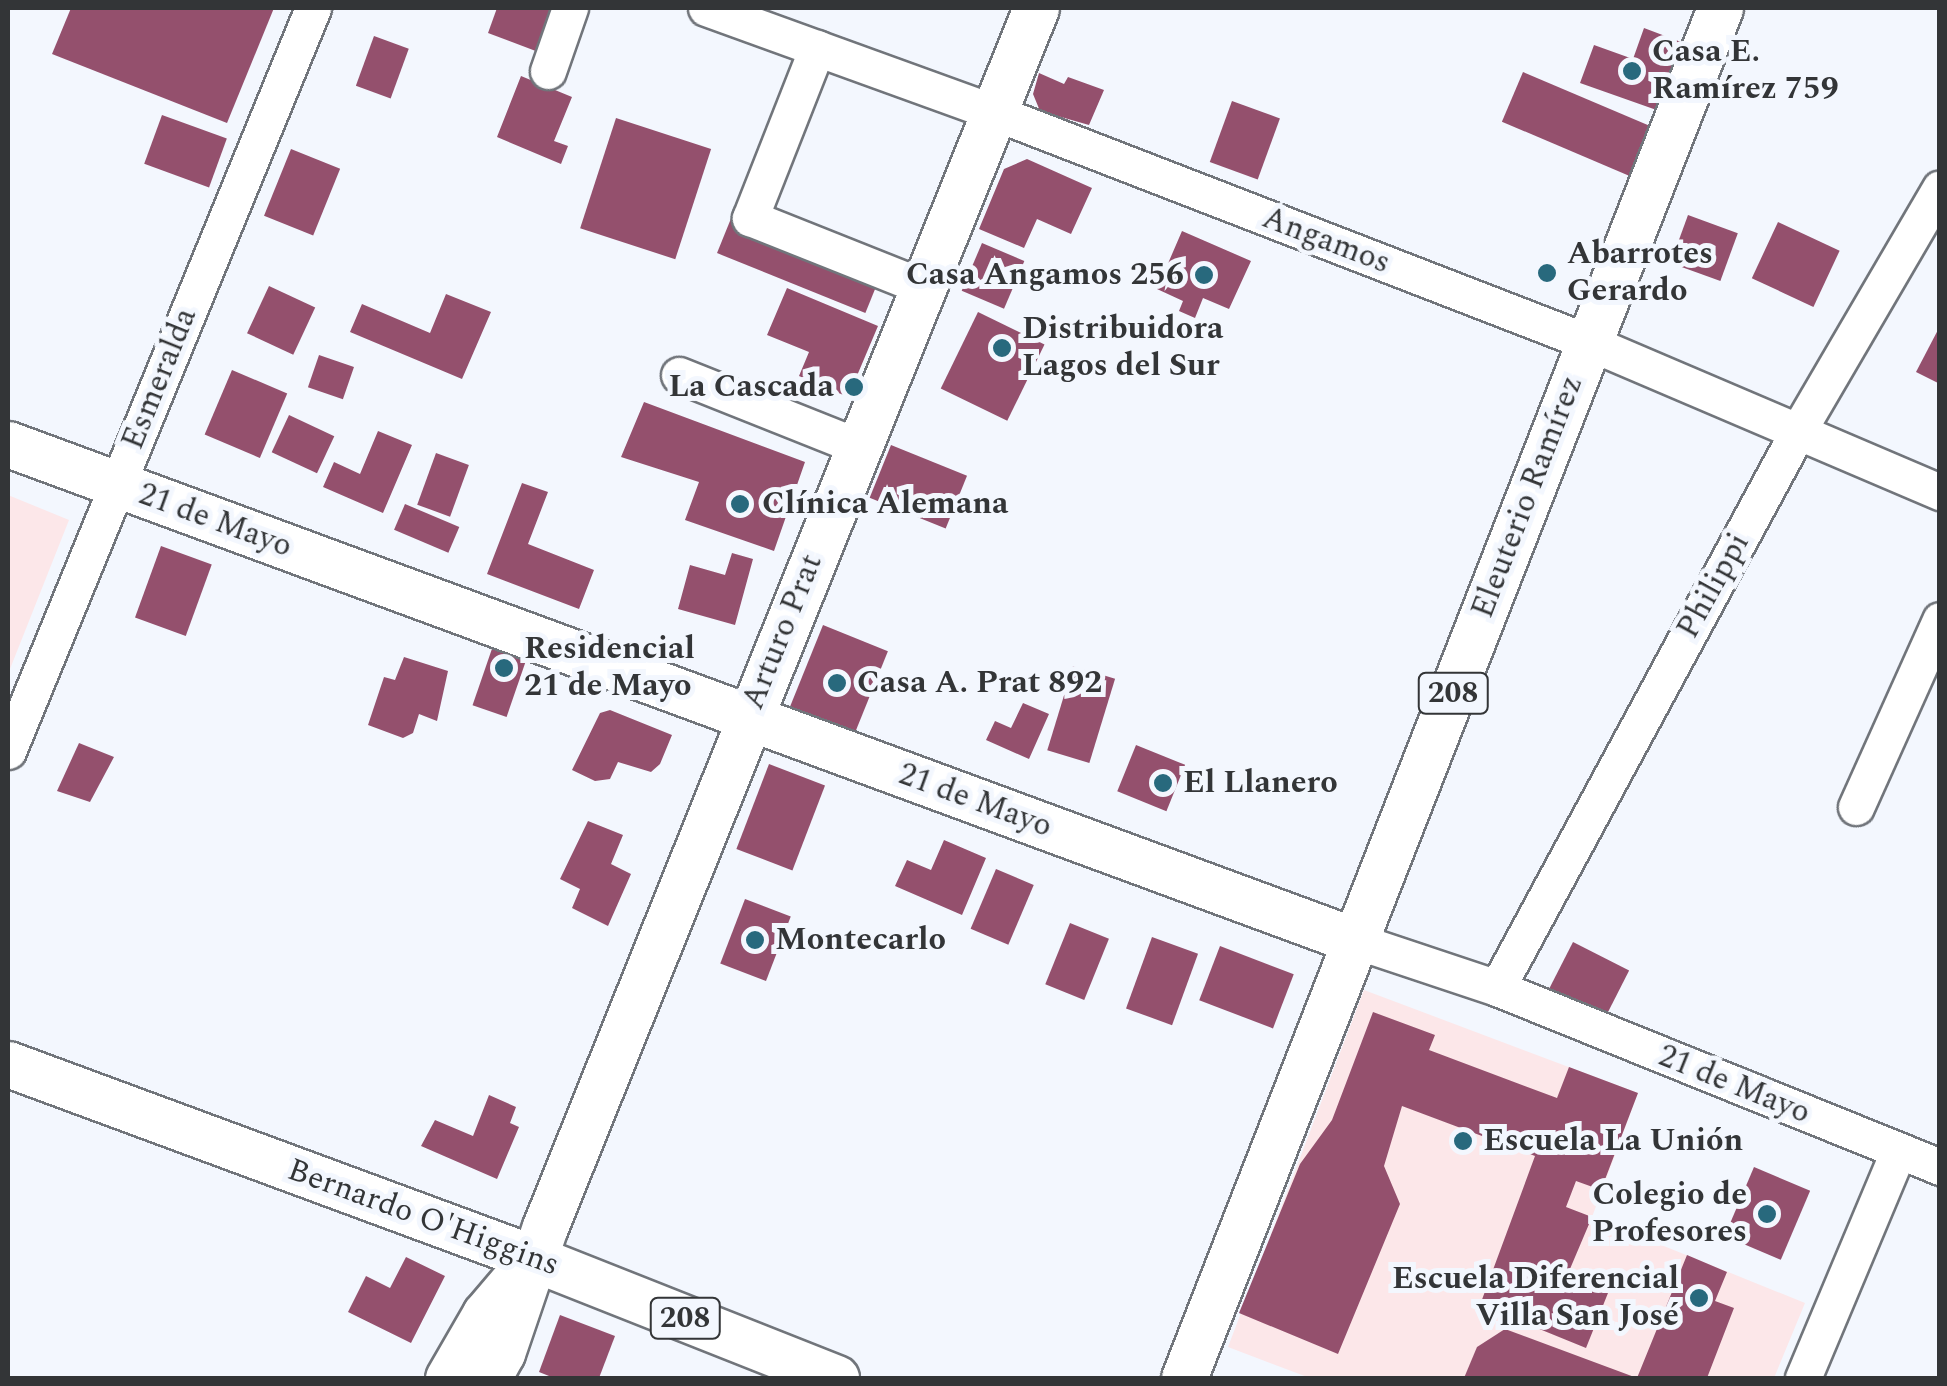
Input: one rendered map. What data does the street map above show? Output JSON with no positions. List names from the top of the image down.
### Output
{
  "streets": {
    "main road": [
      "Eleuterio Ramírez",
      "21 de Mayo",
      "Arturo Prat",
      "208",
      "Bernardo O'Higgins"
    ],
    "street": ["Angamos", "Esmeralda", "Philippi"]
  },
  "crossings": [
    ["Angamos", "Eleuterio Ramírez"],
    ["Angamos", "Philippi"],
    ["Angamos", "Arturo Prat"],
    ["Esmeralda", "21 de Mayo"],
    ["Eleuterio Ramírez", "21 de Mayo"],
    ["21 de Mayo", "Philippi"],
    ["21 de Mayo", "Arturo Prat"],
    ["Arturo Prat", "Bernardo O'Higgins"]
  ],
  "places": [
    "Casa E. Ramírez 759",
    "Abarrotes Gerardo",
    "Casa Angamos 256",
    "Distribuidora Lagos del Sur",
    "La Cascada",
    "Clínica Alemana",
    "Residencial 21 de Mayo",
    "Casa A. Prat 892",
    "El Llanero",
    "Montecarlo",
    "Escuela La Unión",
    "Colegio de Profesores",
    "Escuela Diferencial Villa San José"
  ]
}
